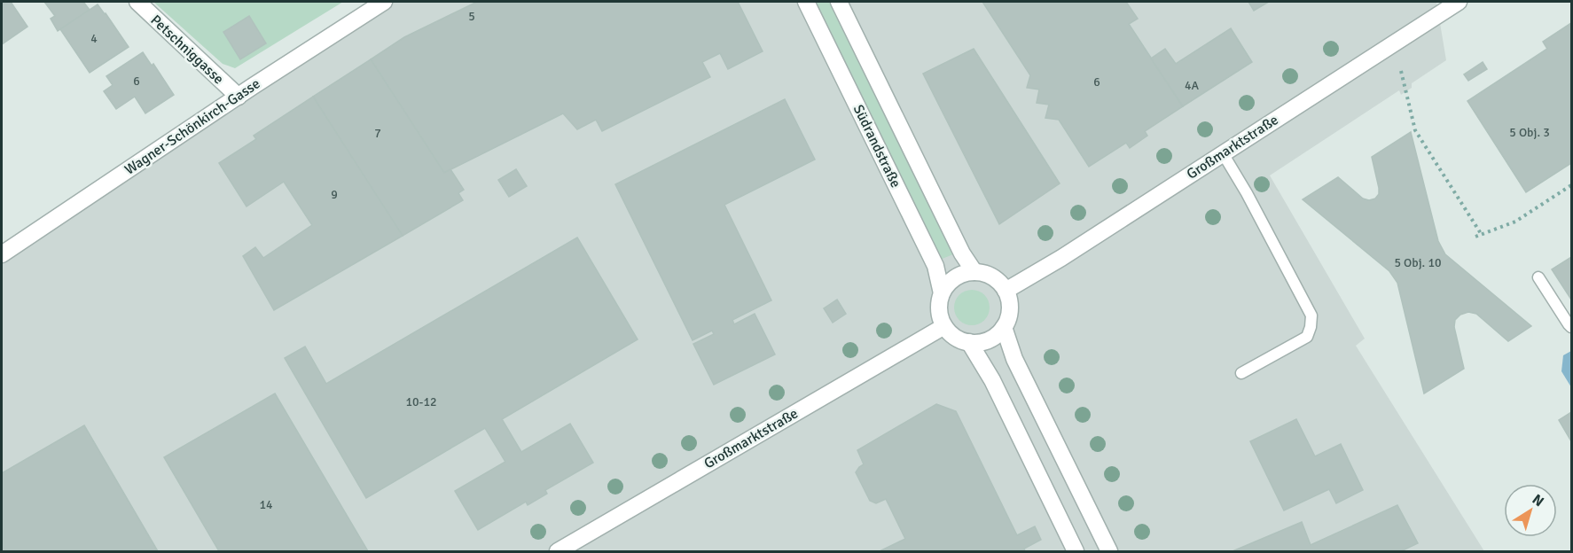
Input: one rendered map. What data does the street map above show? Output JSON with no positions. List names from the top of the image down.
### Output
{
  "streets": {
    "street": [
      "Petschniggasse",
      "Wagner-Schönkirch-Gasse",
      "Südrandstraße",
      "Großmarktstraße"
    ]
  },
  "crossings": [
    ["Petschniggasse", "Wagner-Schönkirch-Gasse"],
    ["Südrandstraße", "Großmarktstraße"]
  ],
  "house_numbers": [
    "5",
    "4",
    "6",
    "6",
    "4A",
    "5 Obj. 3",
    "7",
    "9",
    "5 Obj. 10",
    "10-12",
    "14"
  ],
  "north": "top right"
}
